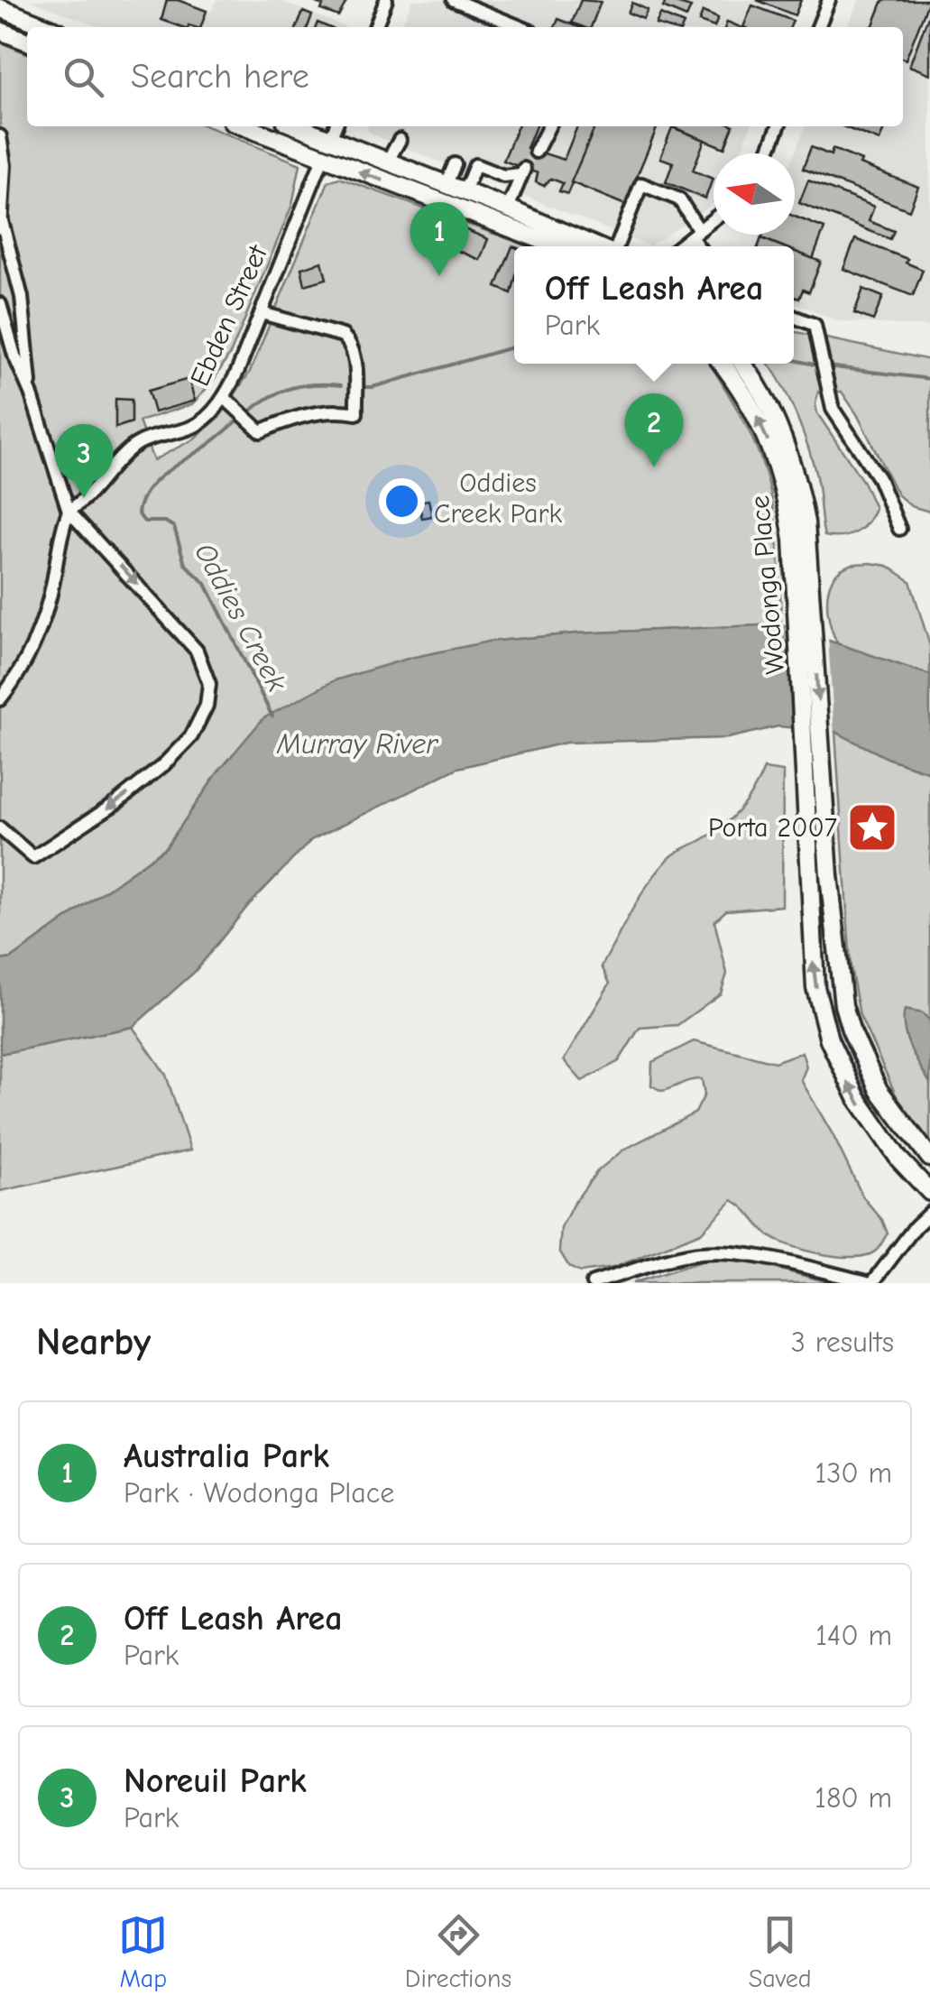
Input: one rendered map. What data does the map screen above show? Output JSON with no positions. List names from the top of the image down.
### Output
{
  "streets": {
    "main road": ["Ebden Street", "Wodonga Place"]
  },
  "water": ["Oddies Creek", "Murray River"],
  "parks": ["Oddies Creek Park"],
  "places": {
    "place": ["Porta 2007"]
  },
  "north": "left",
  "page": {
    "search": "Search here",
    "pins": ["1", "2", "3"],
    "popup": ["Off Leash Area", "Park"],
    "heading": ["Nearby", "3 results"],
    "list": [
      {
        "mark": "1",
        "name": "Australia Park",
        "note": "Park · Wodonga Place",
        "value": "130 m"
      },
      {
        "mark": "2",
        "name": "Off Leash Area",
        "note": "Park",
        "value": "140 m"
      },
      {
        "mark": "3",
        "name": "Noreuil Park",
        "note": "Park",
        "value": "180 m"
      }
    ],
    "nav": ["Map", "Directions", "Saved"]
  }
}
